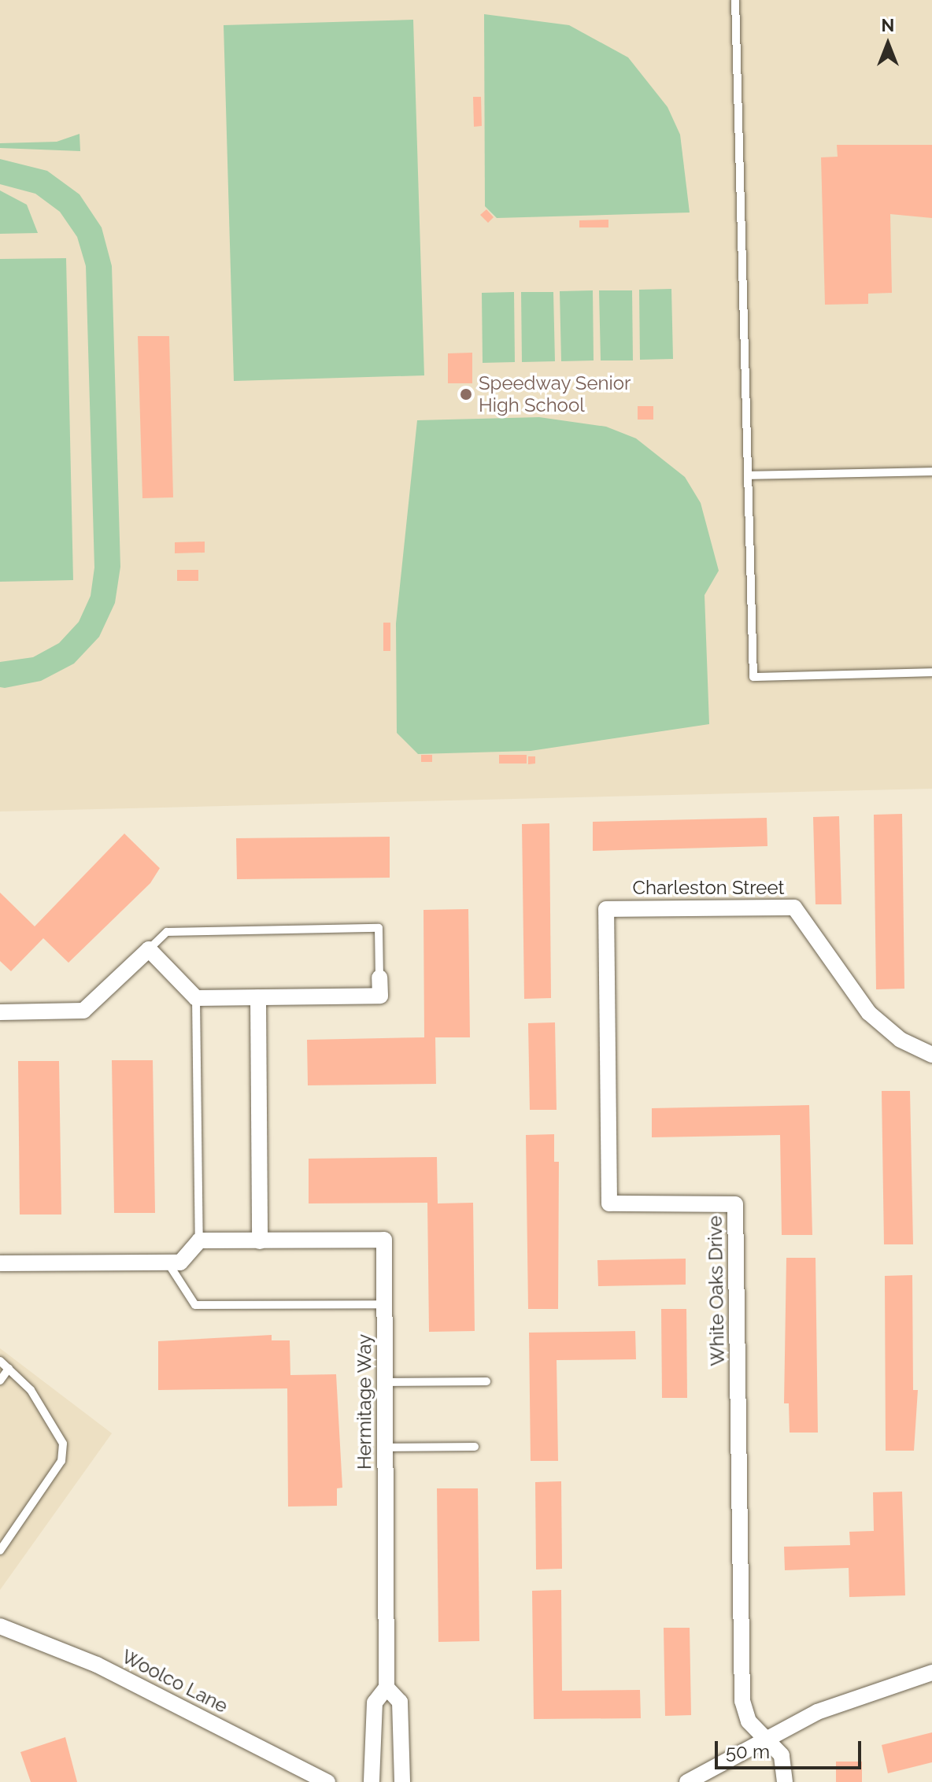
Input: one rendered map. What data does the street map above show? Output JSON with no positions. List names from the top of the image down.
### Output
{
  "streets": {
    "street": [
      "Charleston Street",
      "White Oaks Drive",
      "Hermitage Way",
      "Woolco Lane"
    ]
  },
  "crossings": [
    ["Charleston Street", "White Oaks Drive"]
  ],
  "places": ["Speedway Senior High School"],
  "scale_bar": "50 m",
  "north": "top"
}
